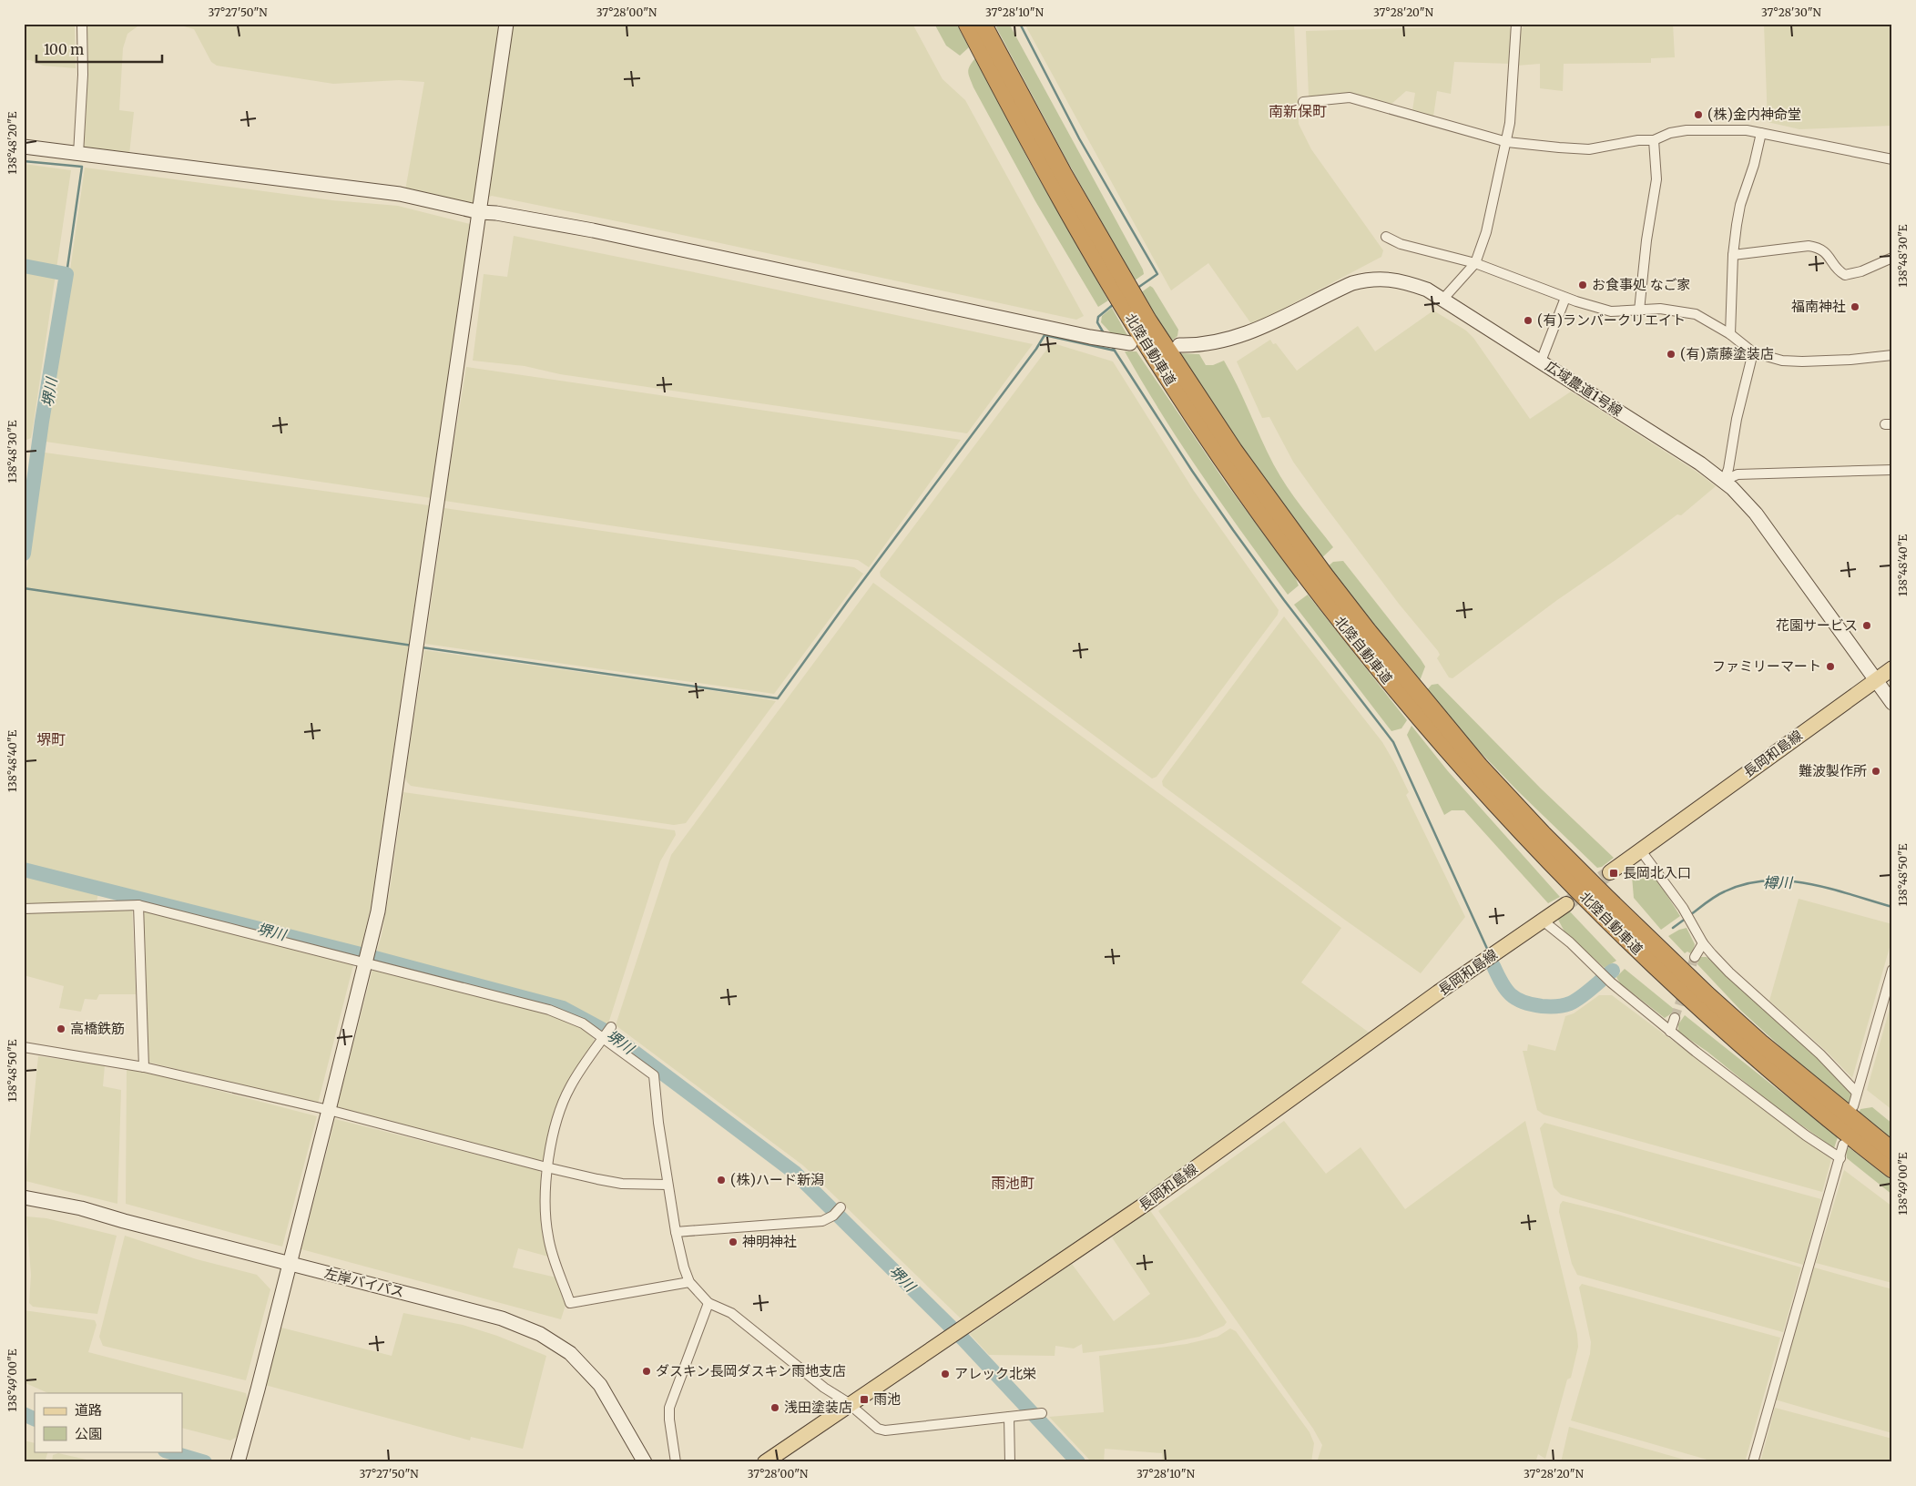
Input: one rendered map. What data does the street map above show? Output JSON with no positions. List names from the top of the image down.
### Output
{
  "streets": {
    "highway": ["北陸自動車道"],
    "main road": ["長岡和島線"],
    "street": ["広域農道1号線", "左岸バイパス"]
  },
  "crossings": [
    ["広域農道1号線", "長岡和島線"]
  ],
  "districts": ["南新保町", "堺町", "雨池町"],
  "water": ["堺川", "樽川"],
  "places": {
    "other": [
      "(株)金内神命堂",
      "お食事処 なご家",
      "福南神社",
      "(有)ランバークリエイト",
      "(有)斎藤塗装店",
      "花園サービス",
      "ファミリーマート",
      "難波製作所",
      "高橋鉄筋",
      "(株)ハード新潟",
      "神明神社",
      "ダスキン長岡ダスキン雨地支店",
      "アレック北栄",
      "浅田塗装店"
    ],
    "transit": ["長岡北入口", "雨池"]
  },
  "legend": ["道路", "公園"],
  "scale_bar": "100 m",
  "coordinates": [
    "37°27'50\"N",
    "37°28'00\"N",
    "37°28'10\"N",
    "37°28'20\"N",
    "37°28'30\"N",
    "138°48'20\"E",
    "138°48'30\"E",
    "138°48'40\"E",
    "138°48'50\"E",
    "138°49'00\"E"
  ]
}
